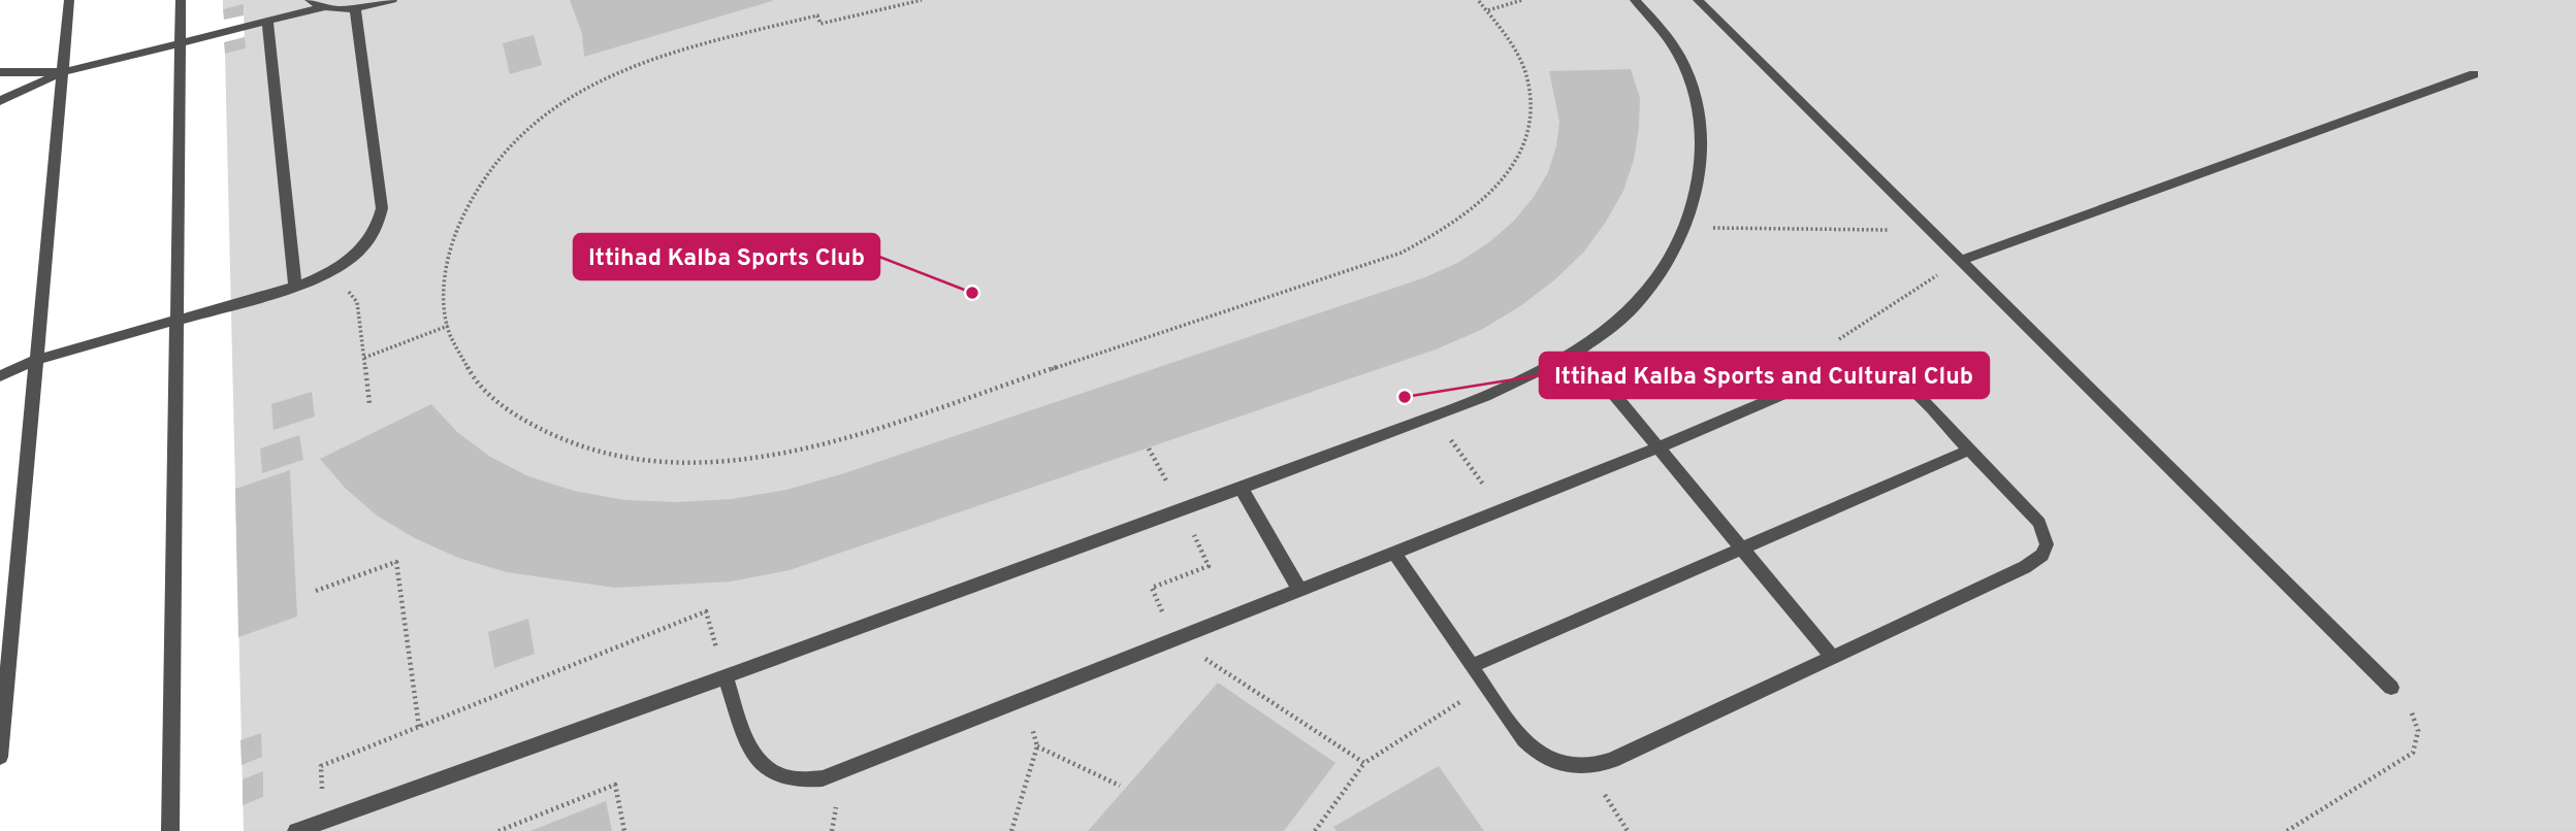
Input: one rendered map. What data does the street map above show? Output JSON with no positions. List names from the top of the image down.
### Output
{
  "places": ["Ittihad Kalba Sports Club", "Ittihad Kalba Sports and Cultural Club"]
}
